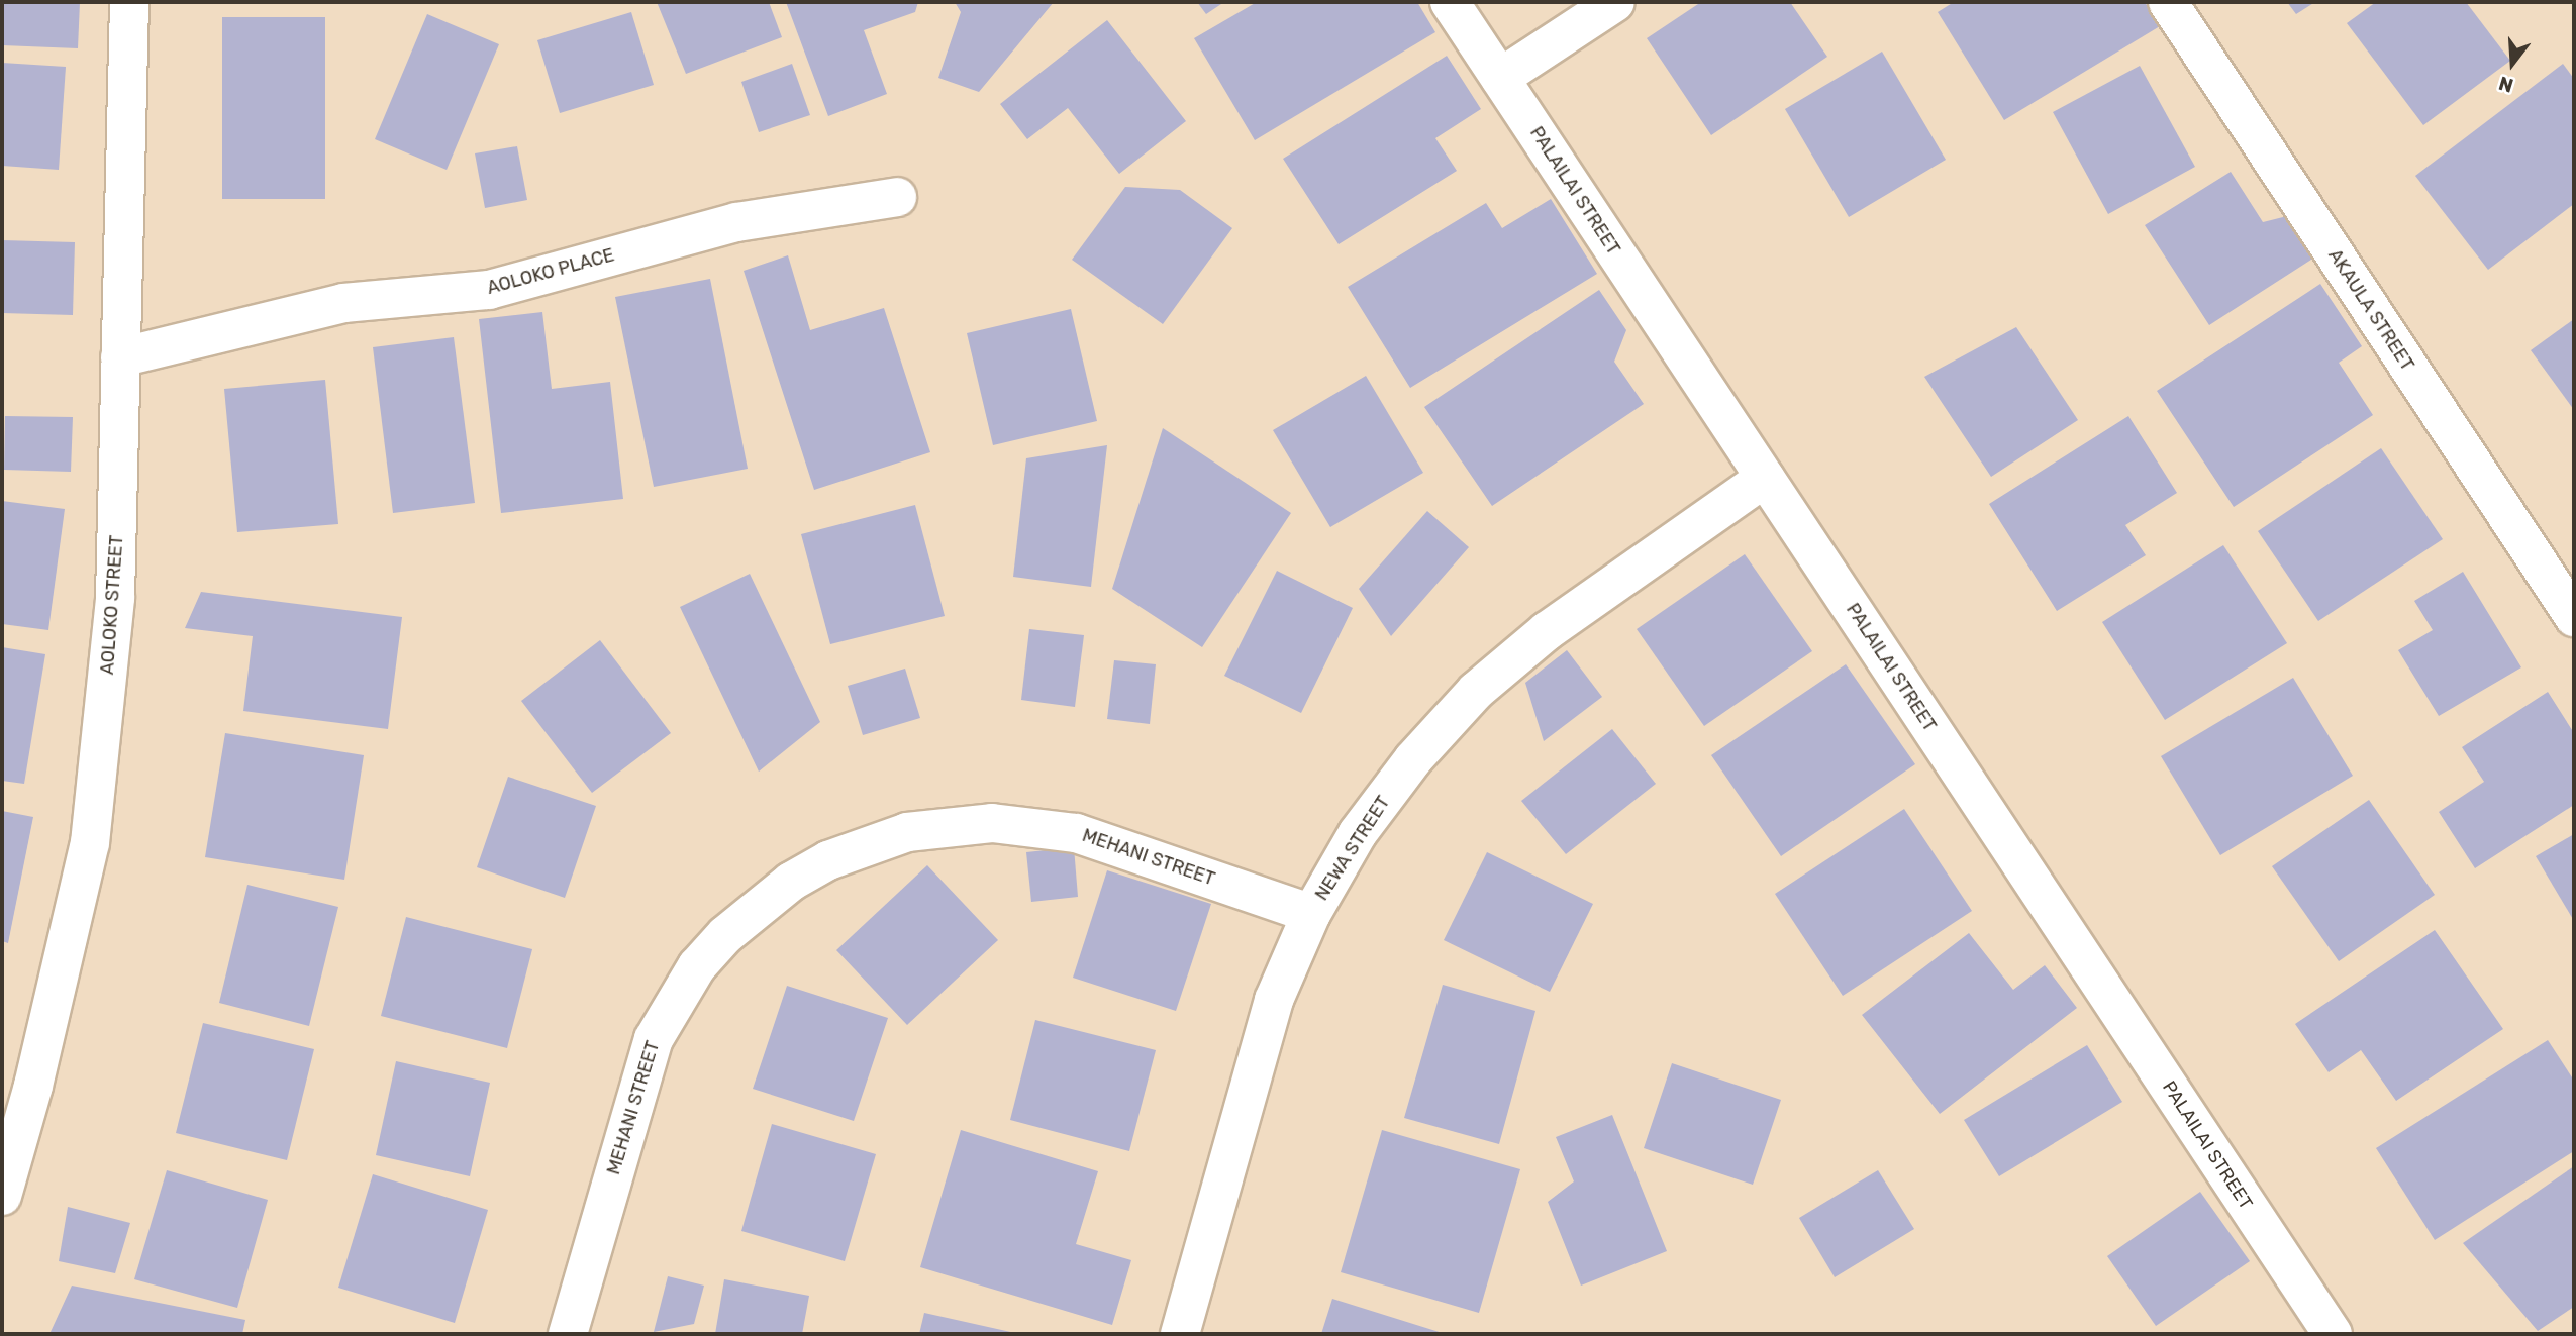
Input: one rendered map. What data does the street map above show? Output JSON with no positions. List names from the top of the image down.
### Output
{
  "streets": {
    "street": [
      "PALAILAI STREET",
      "AOLOKO PLACE",
      "AKAULA STREET",
      "AOLOKO STREET",
      "NEWA STREET",
      "MEHANI STREET"
    ]
  },
  "crossings": [
    ["PALAILAI STREET", "NEWA STREET"],
    ["AOLOKO PLACE", "AOLOKO STREET"],
    ["NEWA STREET", "MEHANI STREET"]
  ],
  "north": "bottom"
}
